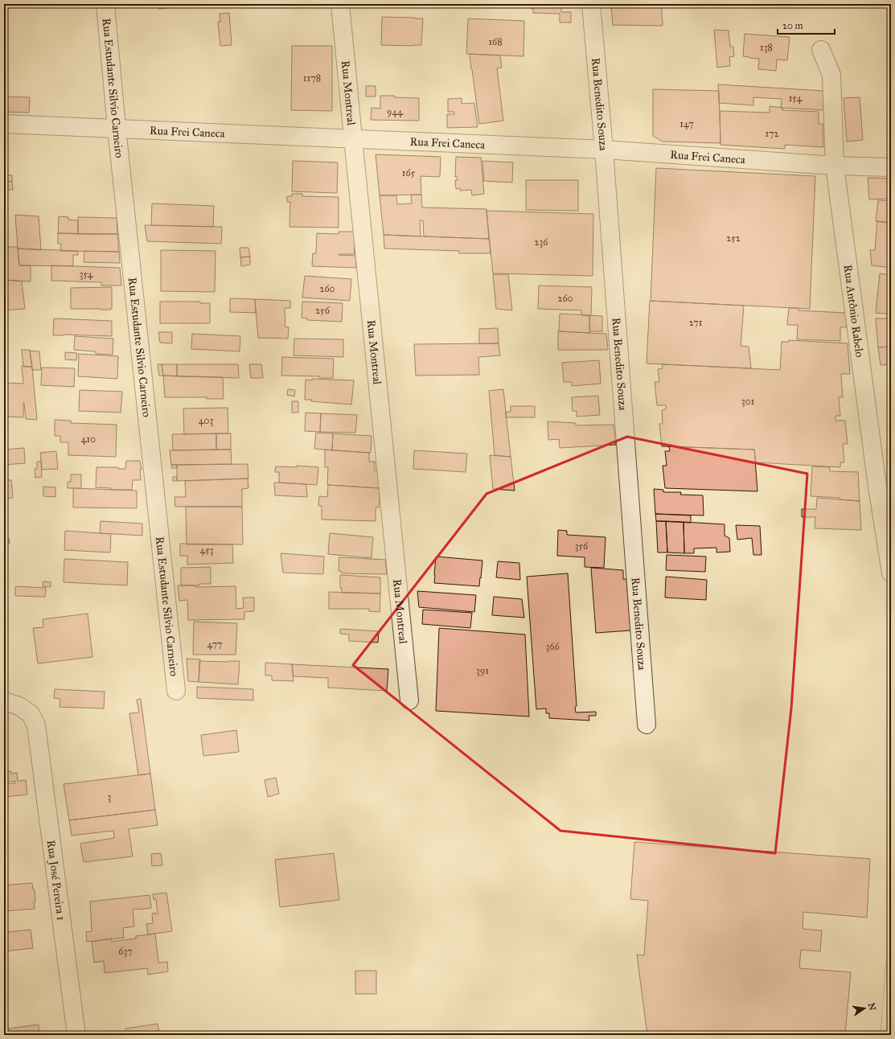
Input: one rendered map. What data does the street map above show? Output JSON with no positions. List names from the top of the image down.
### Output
{
  "streets": {
    "street": [
      "Rua Estudante Silvio Carneiro",
      "Rua Montreal",
      "Rua Benedito Souza",
      "Rua Frei Caneca",
      "Rua Antônio Rabelo",
      "Rua José Pereira 1"
    ]
  },
  "crossings": [
    ["Rua Estudante Silvio Carneiro", "Rua Frei Caneca"],
    ["Rua Montreal", "Rua Frei Caneca"],
    ["Rua Benedito Souza", "Rua Frei Caneca"],
    ["Rua Frei Caneca", "Rua Antônio Rabelo"]
  ],
  "house_numbers": [
    "168",
    "138",
    "1178",
    "154",
    "944",
    "147",
    "172",
    "165",
    "252",
    "236",
    "354",
    "260",
    "260",
    "256",
    "271",
    "301",
    "403",
    "410",
    "356",
    "453",
    "477",
    "366",
    "391",
    "3",
    "637"
  ],
  "scale_bar": "20 m",
  "north": "right"
}
